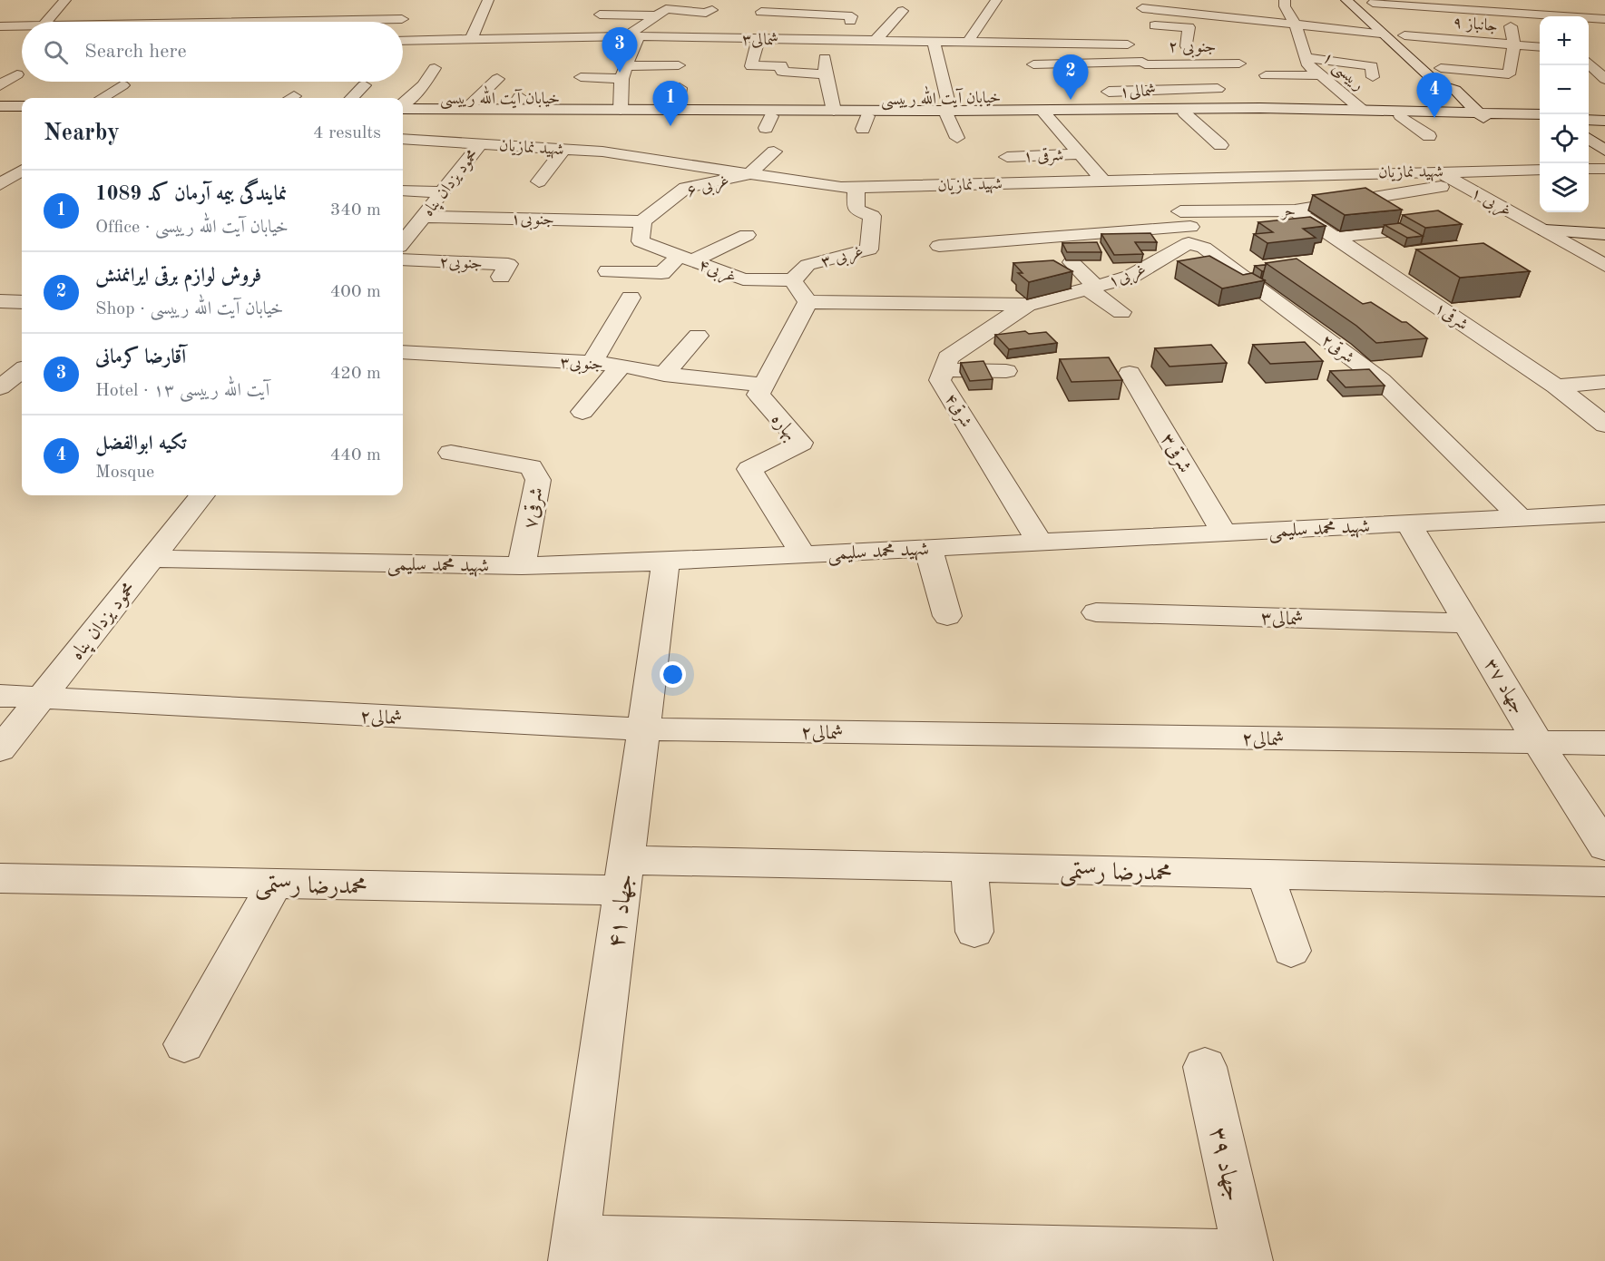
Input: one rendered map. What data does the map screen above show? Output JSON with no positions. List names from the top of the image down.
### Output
{
  "streets": {
    "street": [
      "جانباز ۹",
      "شمالی۳",
      "جنوبی ۲",
      "رییسی ۱",
      "شمالی۱",
      "خیابان آیت الله رییسی",
      "شهید نمازیان",
      "شرقی ۱",
      "محمود یزدان پناه",
      "غربی ۶",
      "غربی ۱",
      "حر",
      "جنوبی۱",
      "غربی ۳",
      "جنوبی۲",
      "غربی۴",
      "غربی۱",
      "شرقی۱",
      "شرقی۲",
      "جنوبی۳",
      "شرقی۴",
      "بهاره",
      "شرقی۳",
      "شرقی۷",
      "شهید محمد سلیمی",
      "جهاد ۳۷",
      "شمالی۲",
      "محمدرضا رستمی",
      "جهاد ۴۱",
      "جهاد ۳۹"
    ]
  },
  "crossings": [
    ["شمالی۳", "جهاد ۳۷"],
    ["رییسی ۱", "خیابان آیت الله رییسی"],
    ["شهید نمازیان", "محمود یزدان پناه"],
    ["شهید نمازیان", "غربی ۶"],
    ["شهید نمازیان", "غربی ۱"],
    ["شهید نمازیان", "غربی ۳"],
    ["محمود یزدان پناه", "جنوبی۱"],
    ["محمود یزدان پناه", "شهید محمد سلیمی"],
    ["محمود یزدان پناه", "شمالی۲"],
    ["غربی ۶", "جنوبی۱"],
    ["غربی ۶", "غربی۴"],
    ["غربی ۱", "حر"],
    ["حر", "غربی۱"],
    ["حر", "شرقی۱"],
    ["حر", "شرقی۲"],
    ["جنوبی۱", "غربی۴"],
    ["غربی ۳", "غربی۴"],
    ["غربی۱", "شرقی۲"],
    ["غربی۱", "شرقی۴"],
    ["شرقی۲", "شهید محمد سلیمی"],
    ["جنوبی۳", "بهاره"],
    ["شرقی۴", "شهید محمد سلیمی"],
    ["بهاره", "شهید محمد سلیمی"],
    ["شرقی۳", "شهید محمد سلیمی"],
    ["شرقی۷", "شهید محمد سلیمی"],
    ["شهید محمد سلیمی", "جهاد ۳۷"],
    ["شهید محمد سلیمی", "جهاد ۴۱"],
    ["جهاد ۳۷", "شمالی۲"],
    ["شمالی۲", "جهاد ۴۱"],
    ["محمدرضا رستمی", "جهاد ۴۱"]
  ],
  "page": {
    "map_buttons": ["+", "−"],
    "search": "Search here",
    "pins": [
      "3",
      "2",
      "4",
      "1"
    ],
    "heading": ["Nearby", "4 results"],
    "list": [
      {
        "mark": "1",
        "name": "نمایندگی بیمه آرمان کد 1089",
        "note": "Office · خیابان آیت الله رییسی",
        "value": "340 m"
      },
      {
        "mark": "2",
        "name": "فروش لوازم برقی ایرانمنش",
        "note": "Shop · خیابان آیت الله رییسی",
        "value": "400 m"
      },
      {
        "mark": "3",
        "name": "آقارضا کرمانی",
        "note": "Hotel · آیت الله رییسی ۱۳",
        "value": "420 m"
      },
      {
        "mark": "4",
        "name": "تکیه ابوالفضل",
        "note": "Mosque",
        "value": "440 m"
      }
    ]
  }
}
